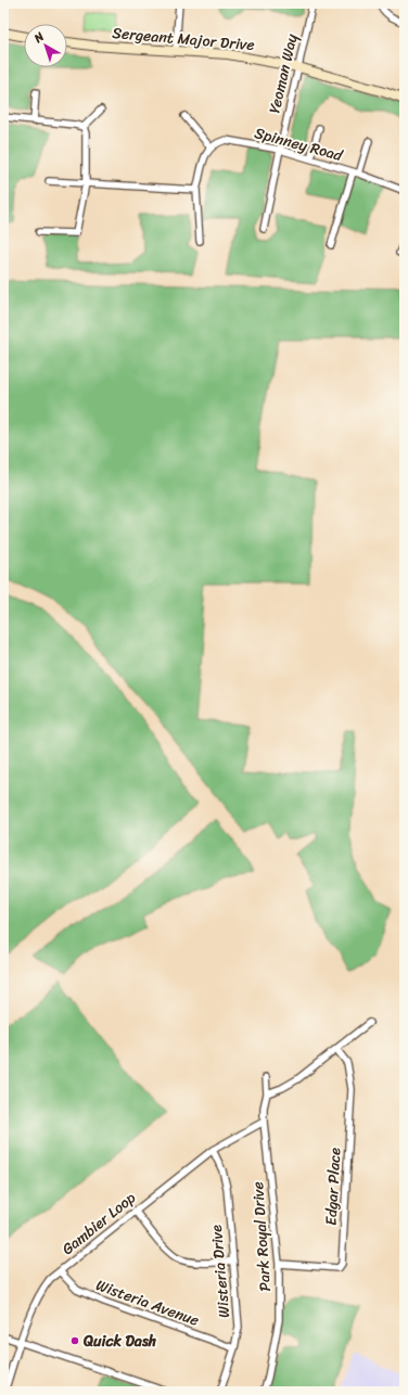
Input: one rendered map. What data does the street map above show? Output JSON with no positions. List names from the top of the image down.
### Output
{
  "streets": {
    "street": [
      "Sergeant Major Drive",
      "Yeoman Way",
      "Spinney Road",
      "Edgar Place",
      "Gambier Loop",
      "Park Royal Drive",
      "Wisteria Drive",
      "Wisteria Avenue"
    ]
  },
  "crossings": [
    ["Sergeant Major Drive", "Yeoman Way"],
    ["Yeoman Way", "Spinney Road"],
    ["Edgar Place", "Park Royal Drive"],
    ["Gambier Loop", "Park Royal Drive"],
    ["Gambier Loop", "Wisteria Drive"],
    ["Gambier Loop", "Wisteria Avenue"],
    ["Wisteria Drive", "Wisteria Avenue"]
  ],
  "places": ["Quick Dash"],
  "north": "top left"
}
